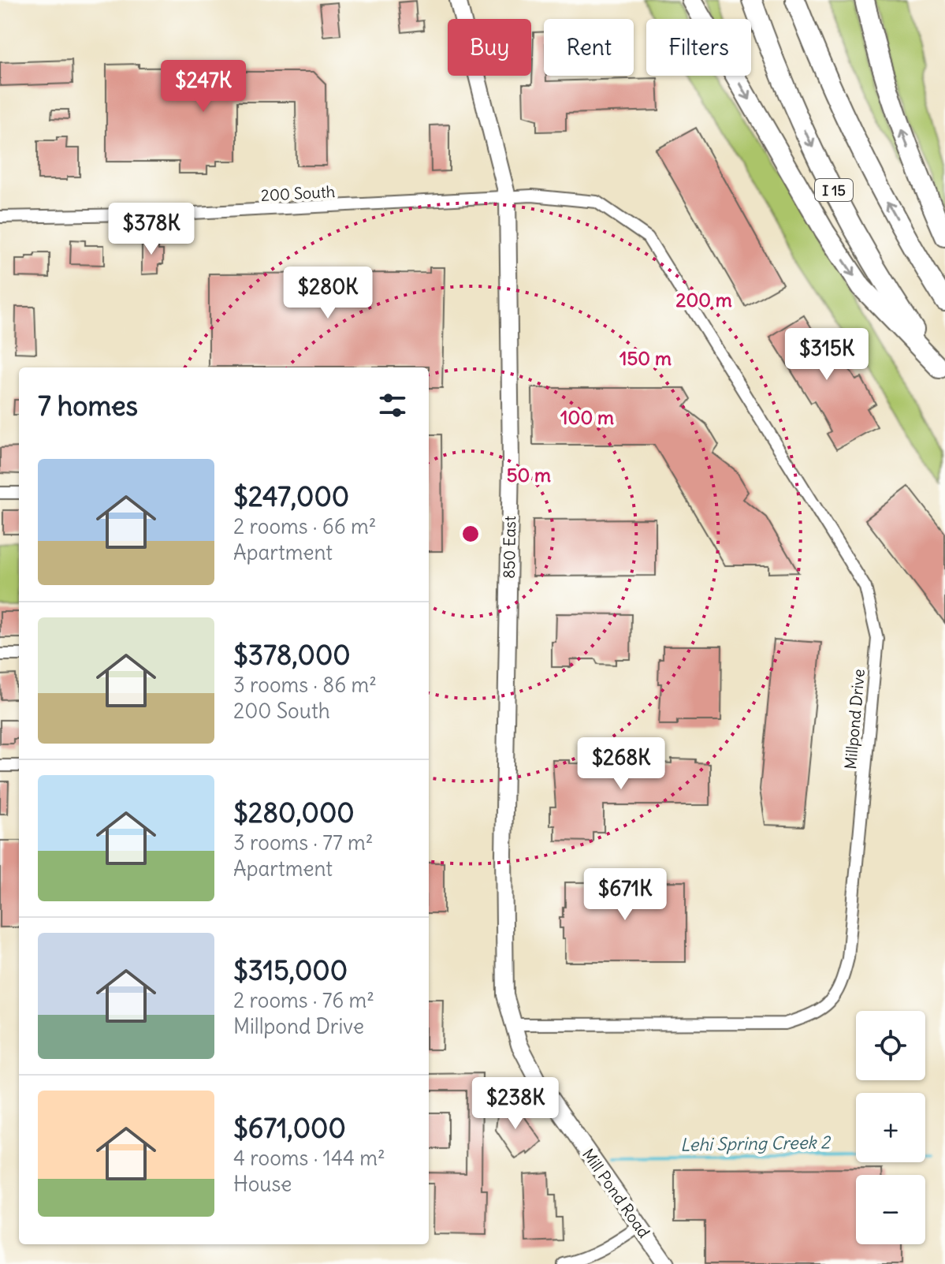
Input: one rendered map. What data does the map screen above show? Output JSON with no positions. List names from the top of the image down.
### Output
{
  "streets": {
    "highway": ["I 15"],
    "main road": ["850 East", "Mill Pond Road"],
    "street": ["200 South", "Millpond Drive"]
  },
  "crossings": [
    ["200 South", "850 East"],
    ["200 South", "Millpond Drive"],
    ["850 East", "Millpond Drive"],
    ["850 East", "Mill Pond Road"],
    ["Millpond Drive", "Mill Pond Road"]
  ],
  "water": ["Lehi Spring Creek 2"],
  "page": {
    "chip": ["Buy", "Rent", "Filters"],
    "price": [
      "$247K",
      "$378K",
      "$280K",
      "$315K",
      "$268K",
      "$671K",
      "$238K"
    ],
    "heading": "7 homes",
    "list": [
      {
        "name": "$247,000",
        "note": "2 rooms · 66 m² · Apartment"
      },
      {
        "name": "$378,000",
        "note": "3 rooms · 86 m² · 200 South"
      },
      {
        "name": "$280,000",
        "note": "3 rooms · 77 m² · Apartment"
      },
      {
        "name": "$315,000",
        "note": "2 rooms · 76 m² · Millpond Drive"
      },
      {
        "name": "$671,000",
        "note": "4 rooms · 144 m² · House"
      }
    ],
    "map_buttons": ["+", "−"]
  },
  "rings": [
    "200 m",
    "150 m",
    "100 m",
    "50 m"
  ]
}
